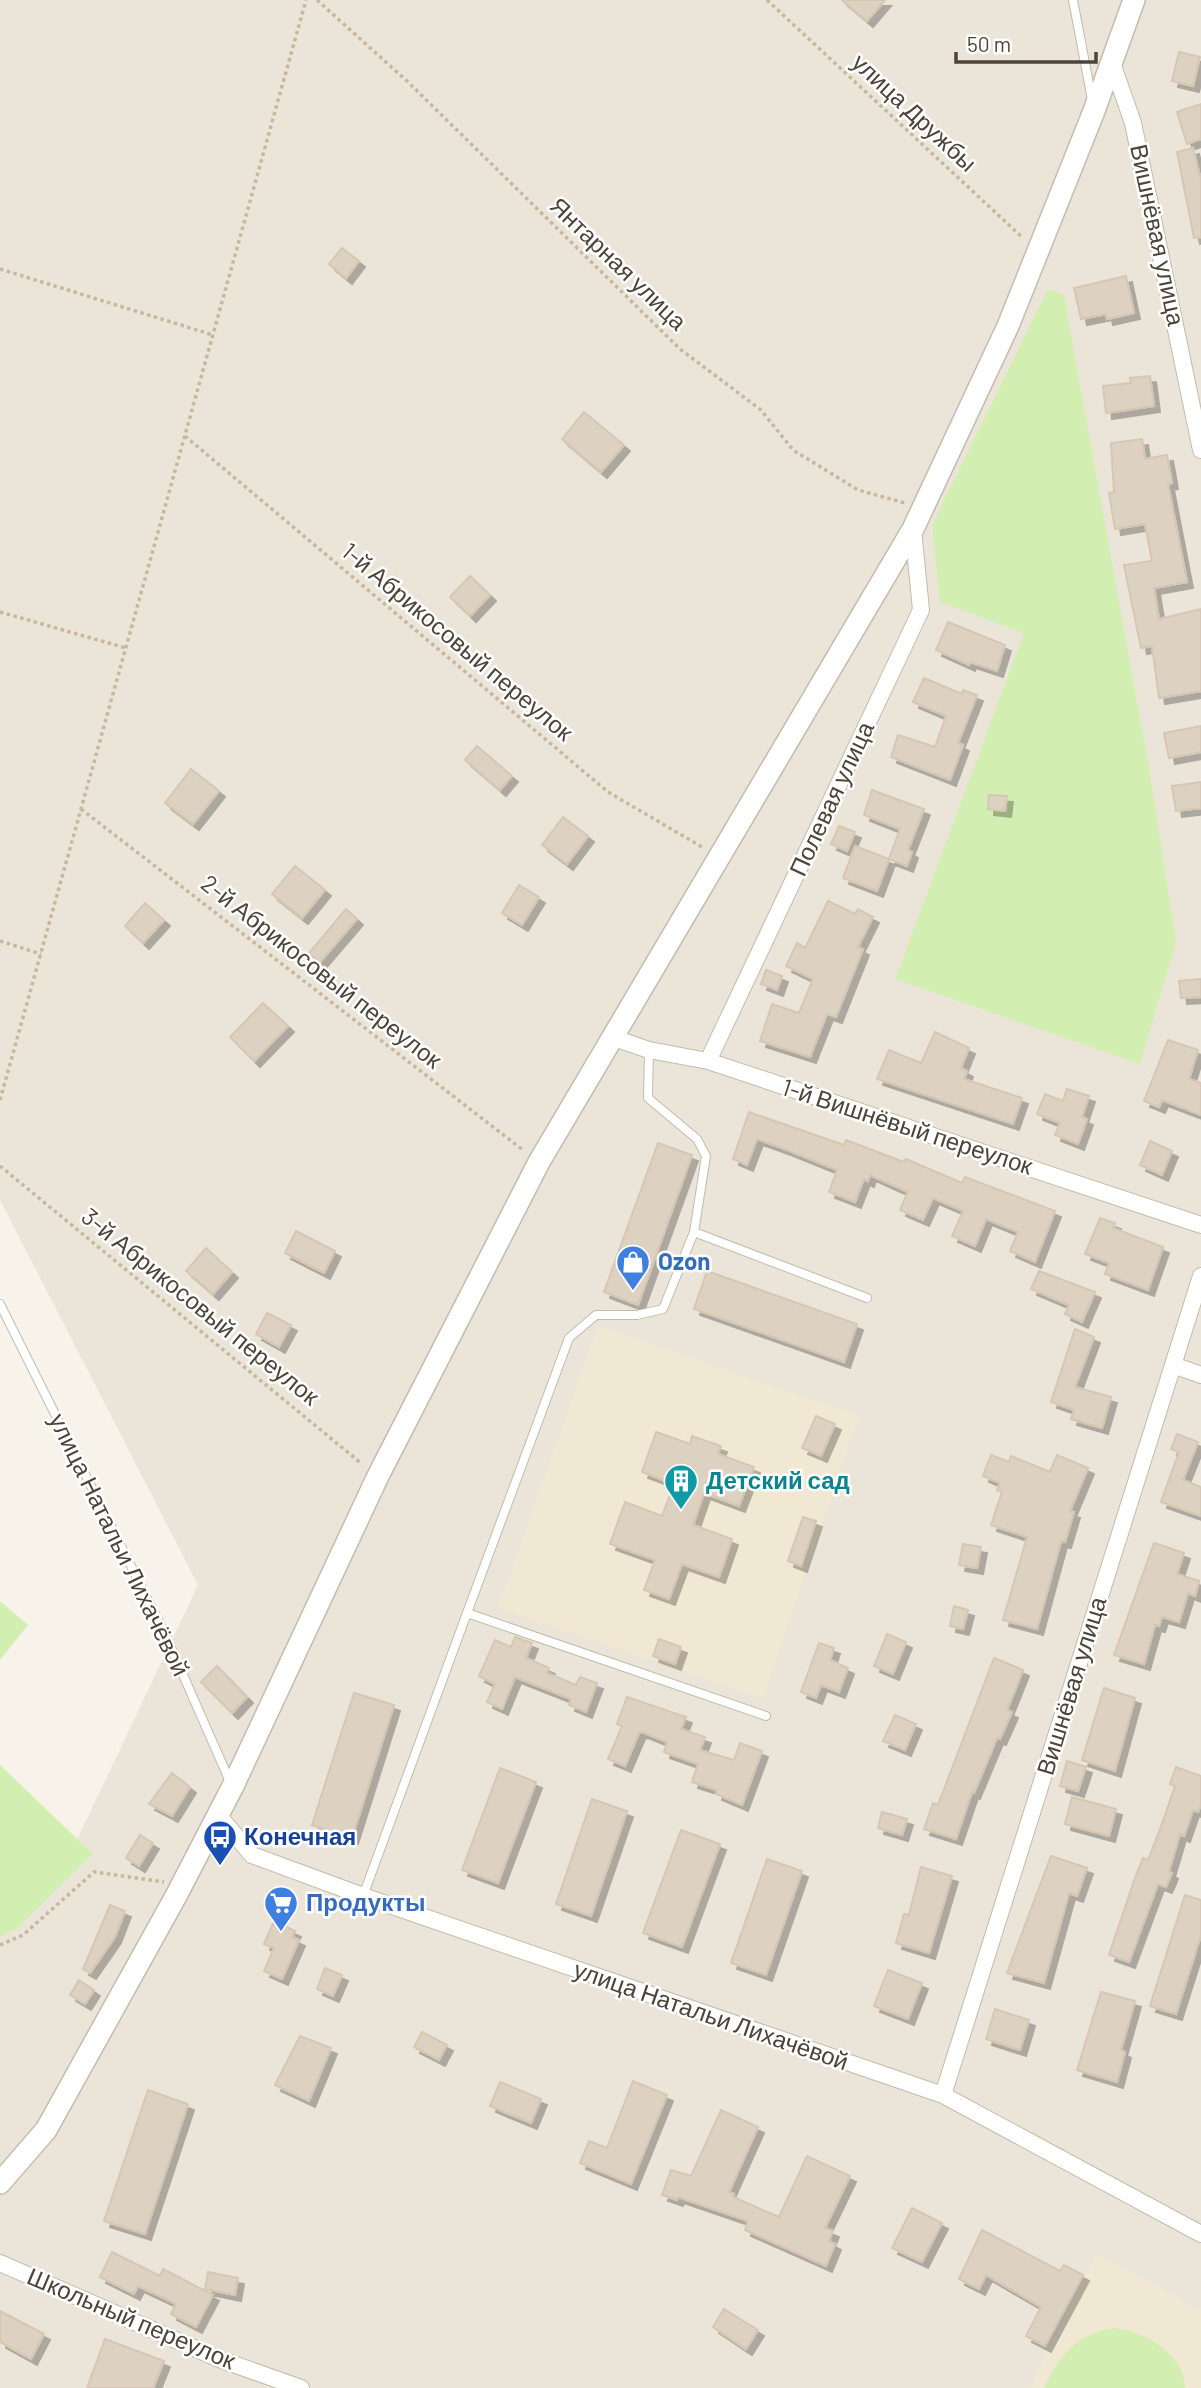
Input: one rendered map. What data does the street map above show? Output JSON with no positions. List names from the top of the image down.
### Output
{
  "streets": {
    "street": [
      "Вишнёвая улица",
      "Полевая улица",
      "1-й Вишнёвый переулок",
      "улица Натальи Лихачёвой",
      "Школьный переулок"
    ],
    "path": [
      "улица Дружбы",
      "Янтарная улица",
      "1-й Абрикосовый переулок",
      "2-й Абрикосовый переулок",
      "3-й Абрикосовый переулок"
    ]
  },
  "crossings": [
    ["Вишнёвая улица", "улица Натальи Лихачёвой"],
    ["Полевая улица", "1-й Вишнёвый переулок"]
  ],
  "places": {
    "shop": ["Ozon"],
    "building": ["Детский сад"],
    "bus stop": ["Конечная"],
    "supermarket": ["Продукты"]
  },
  "scale_bar": "50 m"
}
